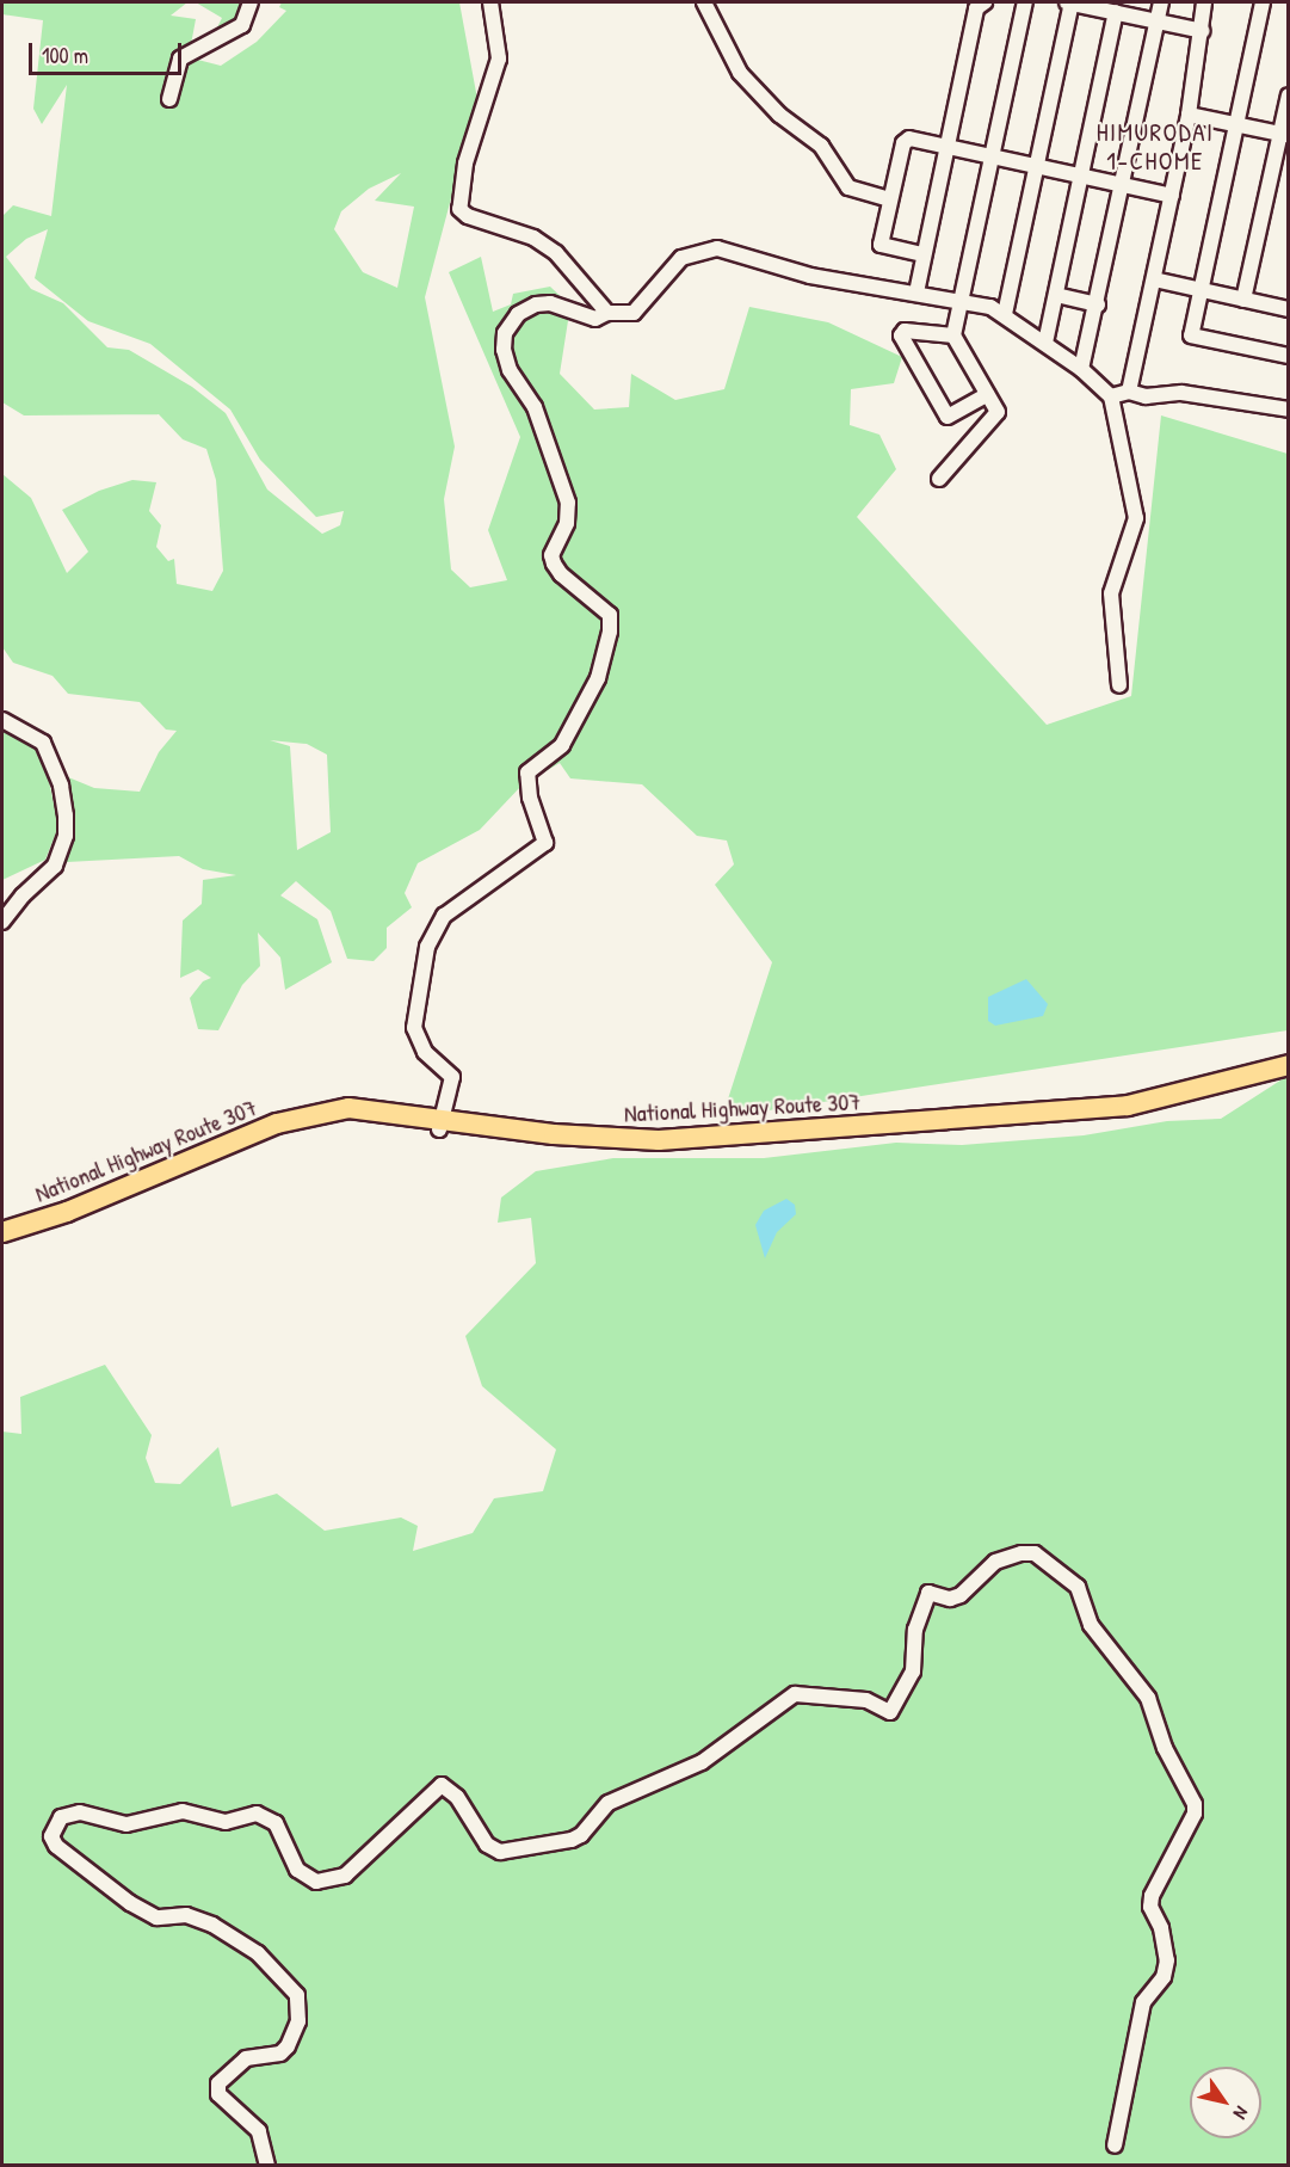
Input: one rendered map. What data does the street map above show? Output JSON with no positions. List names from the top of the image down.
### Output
{
  "streets": {
    "highway": ["National Highway Route 307"]
  },
  "districts": ["HIMURODAI 1-CHOME"],
  "scale_bar": "100 m",
  "north": "bottom right"
}
